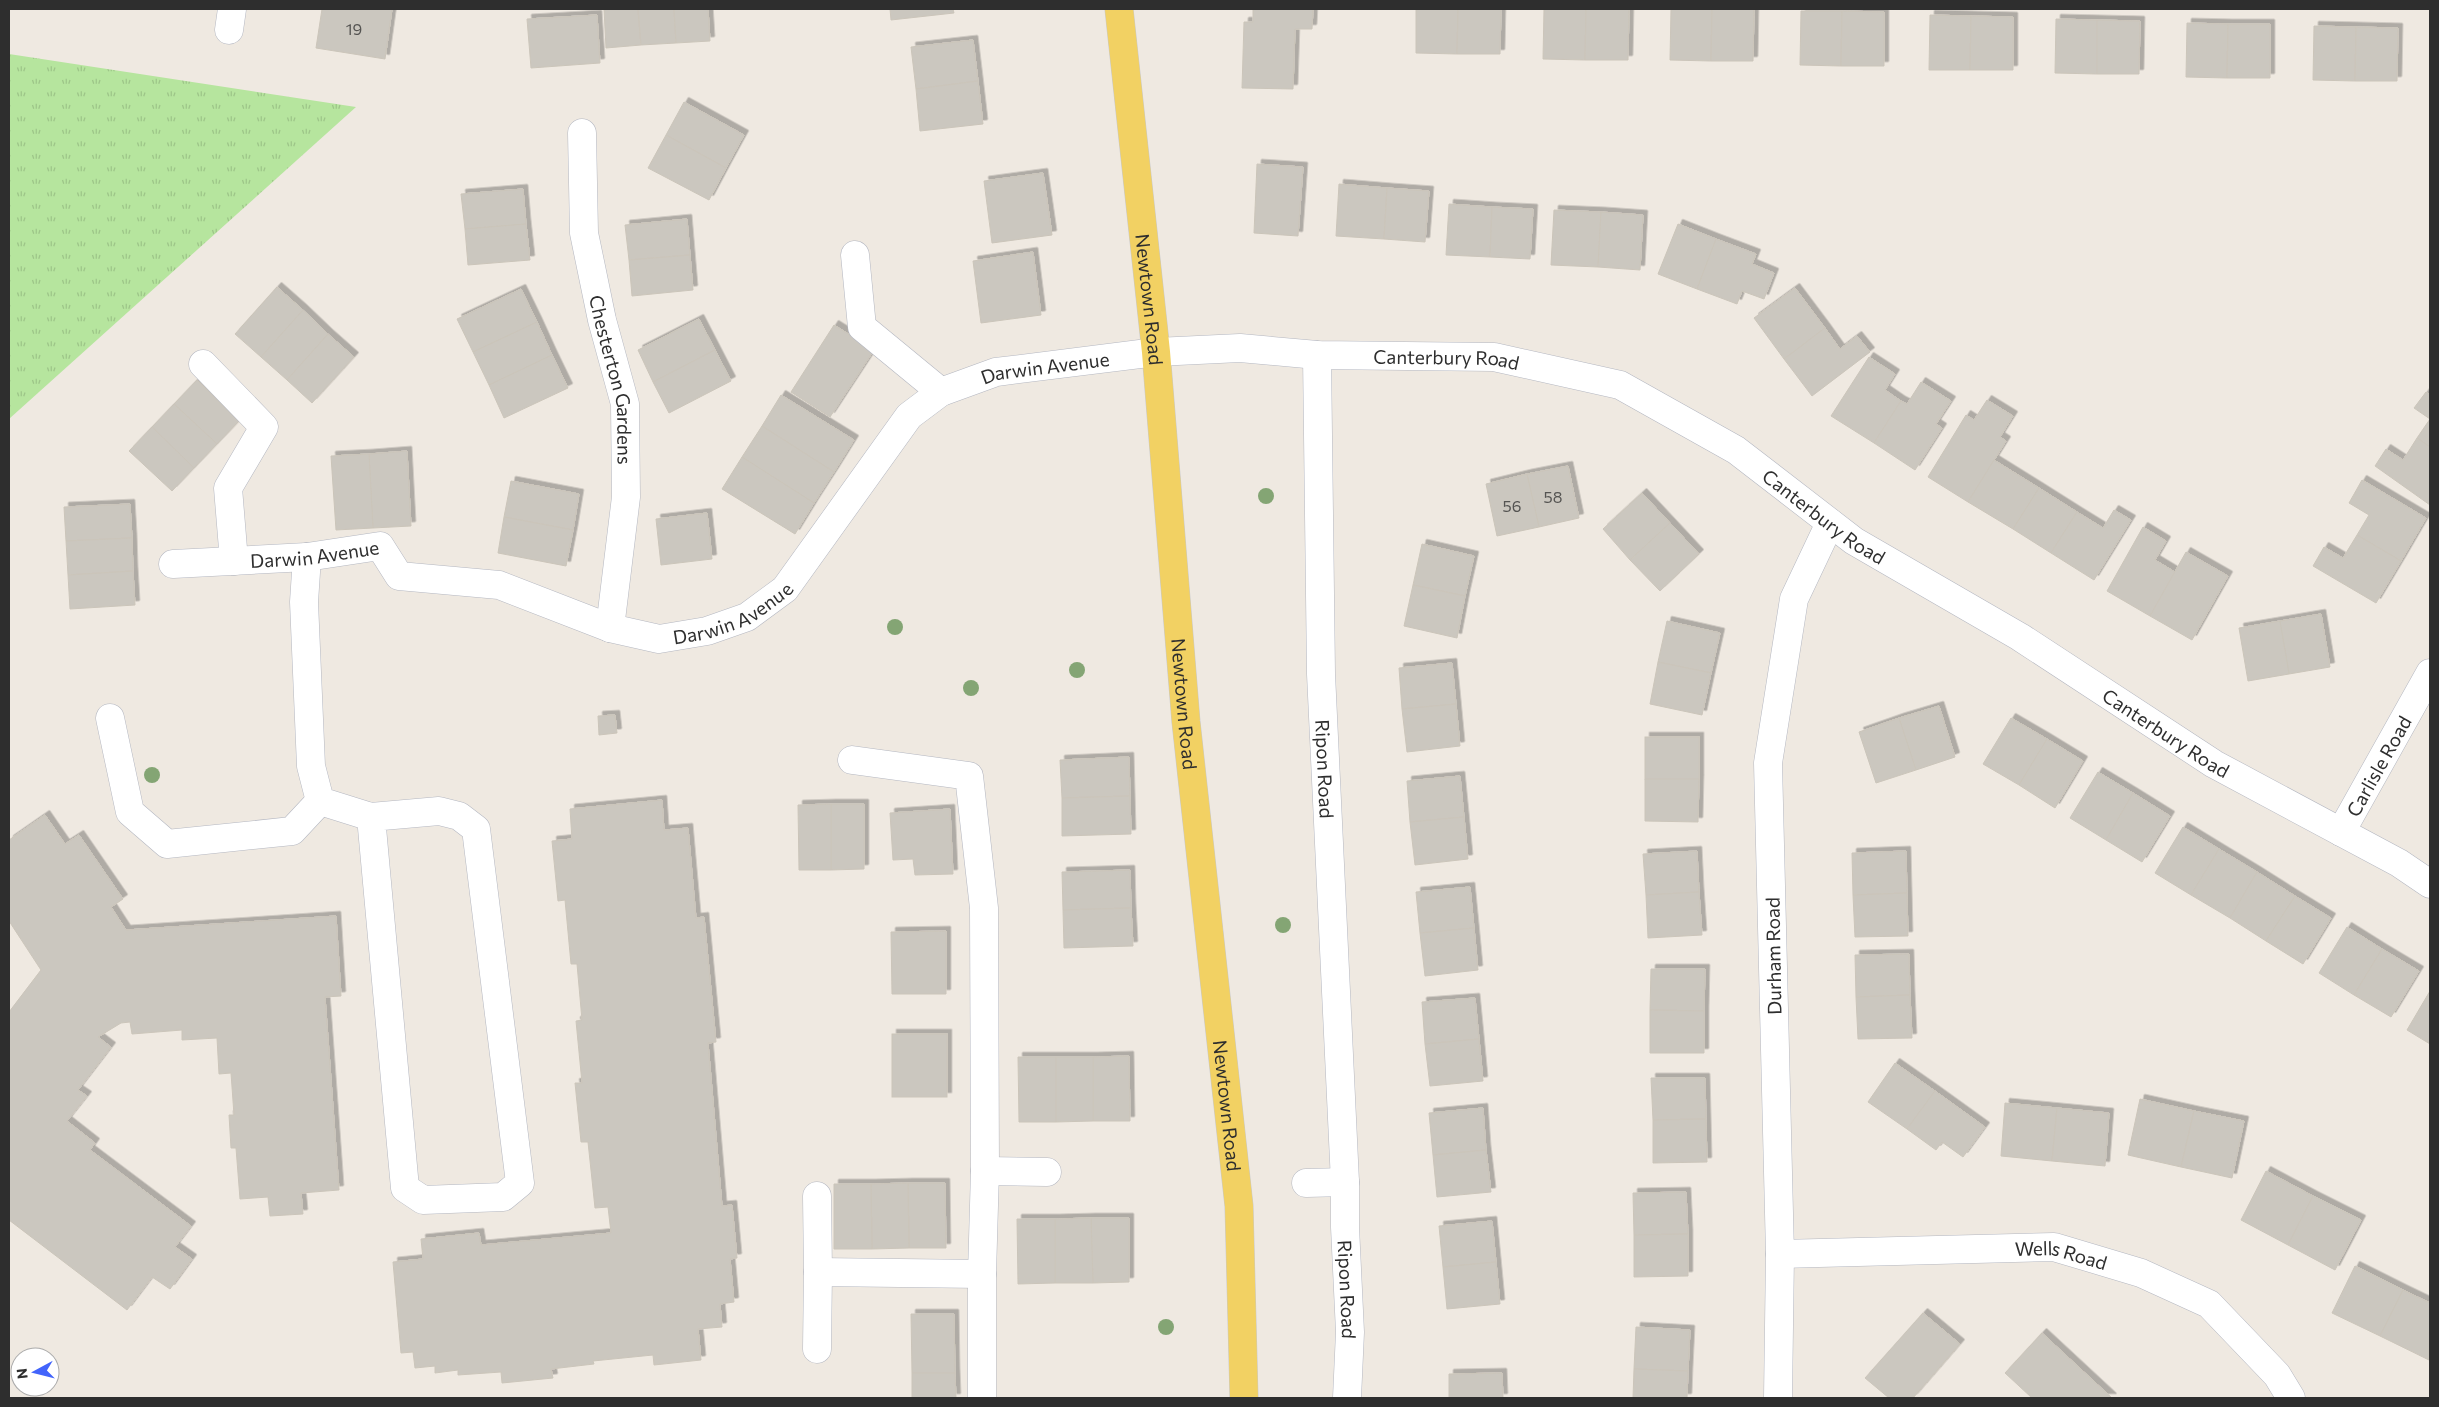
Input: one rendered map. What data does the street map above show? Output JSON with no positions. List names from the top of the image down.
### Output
{
  "streets": {
    "main road": ["Newtown Road"],
    "street": [
      "Canterbury Road",
      "Darwin Avenue",
      "Chesterton Gardens",
      "Carlisle Road",
      "Ripon Road",
      "Durham Road",
      "Wells Road"
    ]
  },
  "crossings": [
    ["Newtown Road", "Canterbury Road"],
    ["Newtown Road", "Darwin Avenue"],
    ["Canterbury Road", "Darwin Avenue"],
    ["Canterbury Road", "Carlisle Road"],
    ["Canterbury Road", "Ripon Road"],
    ["Canterbury Road", "Durham Road"],
    ["Darwin Avenue", "Chesterton Gardens"],
    ["Durham Road", "Wells Road"]
  ],
  "house_numbers": ["19", "58", "56"],
  "north": "left"
}
